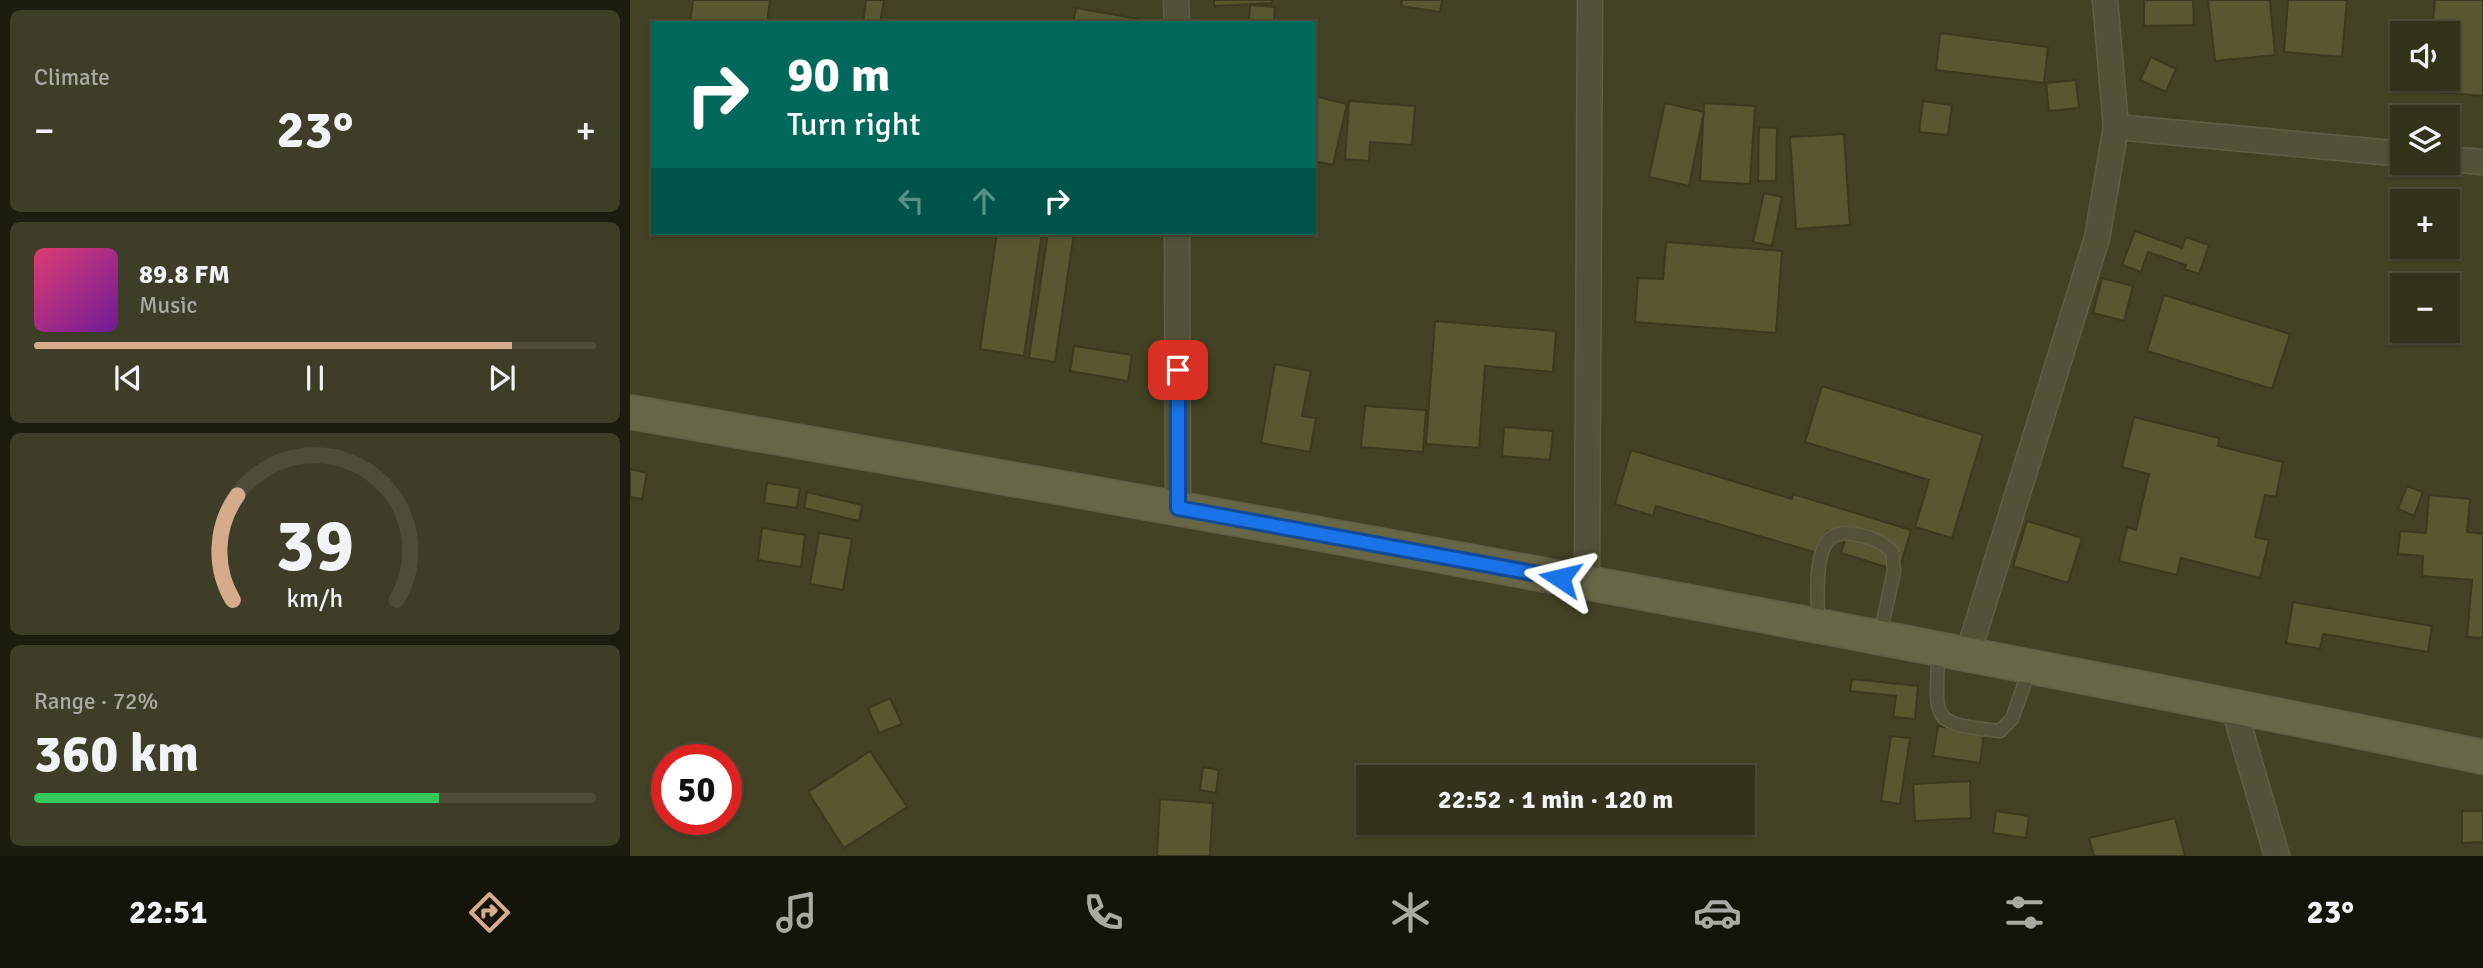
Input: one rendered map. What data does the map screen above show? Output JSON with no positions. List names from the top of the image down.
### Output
{
  "page": {
    "tile": [
      "Climate",
      ["Range · 72%", "360 km"]
    ],
    "map_buttons": ["+", "−"],
    "turn": ["90 m", "Turn right"],
    "heat": ["−", "23°", "+"],
    "song": ["89.8 FM", "Music"],
    "limit": "50",
    "trip": "22:52 · 1 min · 120 m",
    "tabs": ["22:51", "23°"],
    "gauge": ["39", "km/h"]
  }
}
